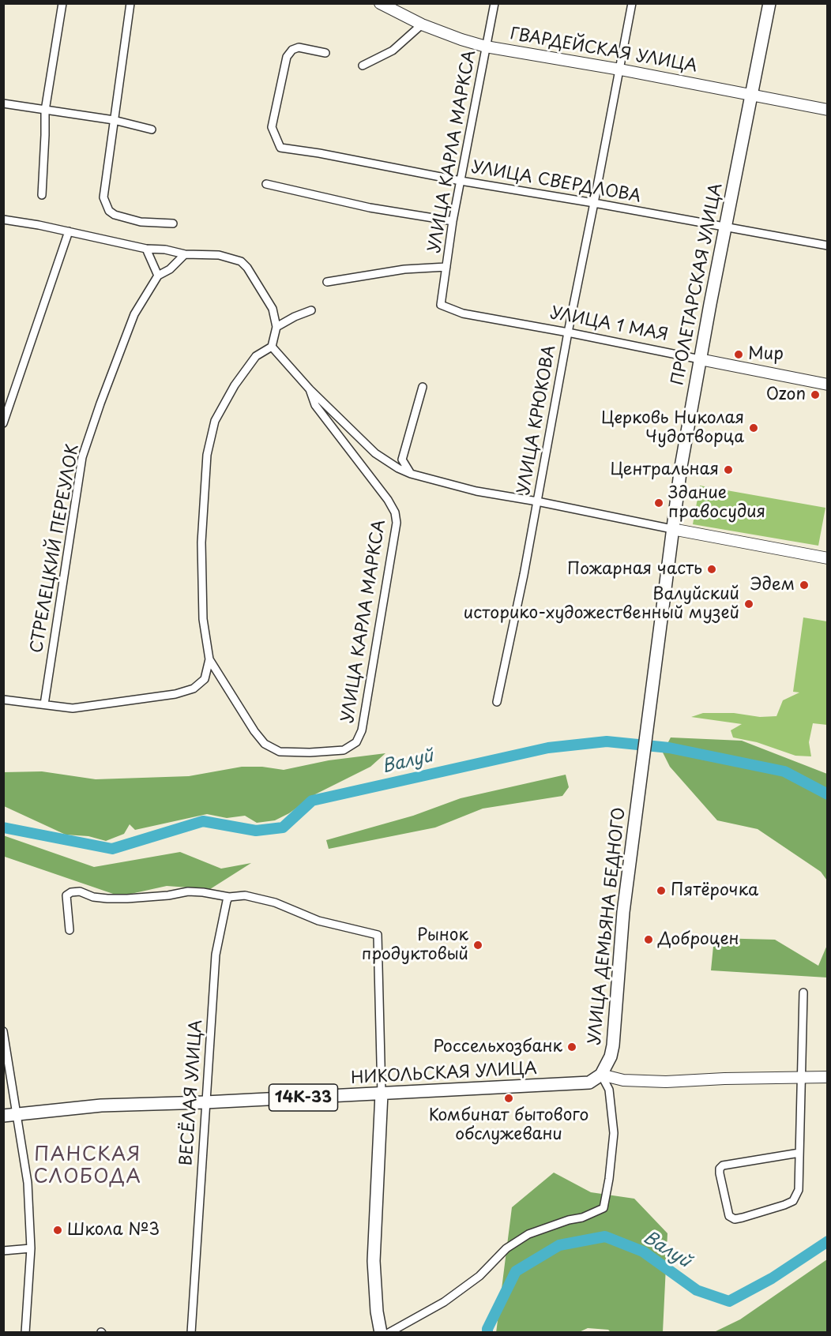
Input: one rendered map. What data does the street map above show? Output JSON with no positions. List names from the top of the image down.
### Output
{
  "streets": {
    "main road": [
      "ГВАРДЕЙСКАЯ УЛИЦА",
      "ПРОЛЕТАРСКАЯ УЛИЦА",
      "УЛИЦА 1 МАЯ",
      "УЛИЦА ДЕМЬЯНА БЕДНОГО",
      "НИКОЛЬСКАЯ УЛИЦА",
      "14К-33"
    ],
    "street": [
      "УЛИЦА КАРЛА МАРКСА",
      "УЛИЦА СВЕРДЛОВА",
      "УЛИЦА КРЮКОВА",
      "СТРЕЛЕЦКИЙ ПЕРЕУЛОК",
      "ВЕСЁЛАЯ УЛИЦА"
    ]
  },
  "crossings": [
    ["ГВАРДЕЙСКАЯ УЛИЦА", "УЛИЦА КАРЛА МАРКСА"],
    ["ГВАРДЕЙСКАЯ УЛИЦА", "ПРОЛЕТАРСКАЯ УЛИЦА"],
    ["ГВАРДЕЙСКАЯ УЛИЦА", "УЛИЦА КРЮКОВА"],
    ["УЛИЦА КАРЛА МАРКСА", "УЛИЦА СВЕРДЛОВА"],
    ["УЛИЦА КАРЛА МАРКСА", "УЛИЦА 1 МАЯ"],
    ["УЛИЦА СВЕРДЛОВА", "ПРОЛЕТАРСКАЯ УЛИЦА"],
    ["УЛИЦА СВЕРДЛОВА", "УЛИЦА КРЮКОВА"],
    ["ПРОЛЕТАРСКАЯ УЛИЦА", "УЛИЦА 1 МАЯ"],
    ["ПРОЛЕТАРСКАЯ УЛИЦА", "УЛИЦА ДЕМЬЯНА БЕДНОГО"],
    ["УЛИЦА 1 МАЯ", "УЛИЦА КРЮКОВА"],
    ["УЛИЦА ДЕМЬЯНА БЕДНОГО", "НИКОЛЬСКАЯ УЛИЦА"],
    ["НИКОЛЬСКАЯ УЛИЦА", "ВЕСЁЛАЯ УЛИЦА"]
  ],
  "districts": ["ПАНСКАЯ СЛОБОДА"],
  "water": ["Валуй"],
  "places": [
    "Мир",
    "Ozon",
    "Церковь Николая Чудотворца",
    "Центральная",
    "Здание правосудия",
    "Пожарная часть",
    "Эдем",
    "Валуйский историко-художественный музей",
    "Пятёрочка",
    "Доброцен",
    "Рынок продуктовый",
    "Россельхозбанк",
    "Комбинат бытового обслужевани",
    "Школа №3"
  ]
}
